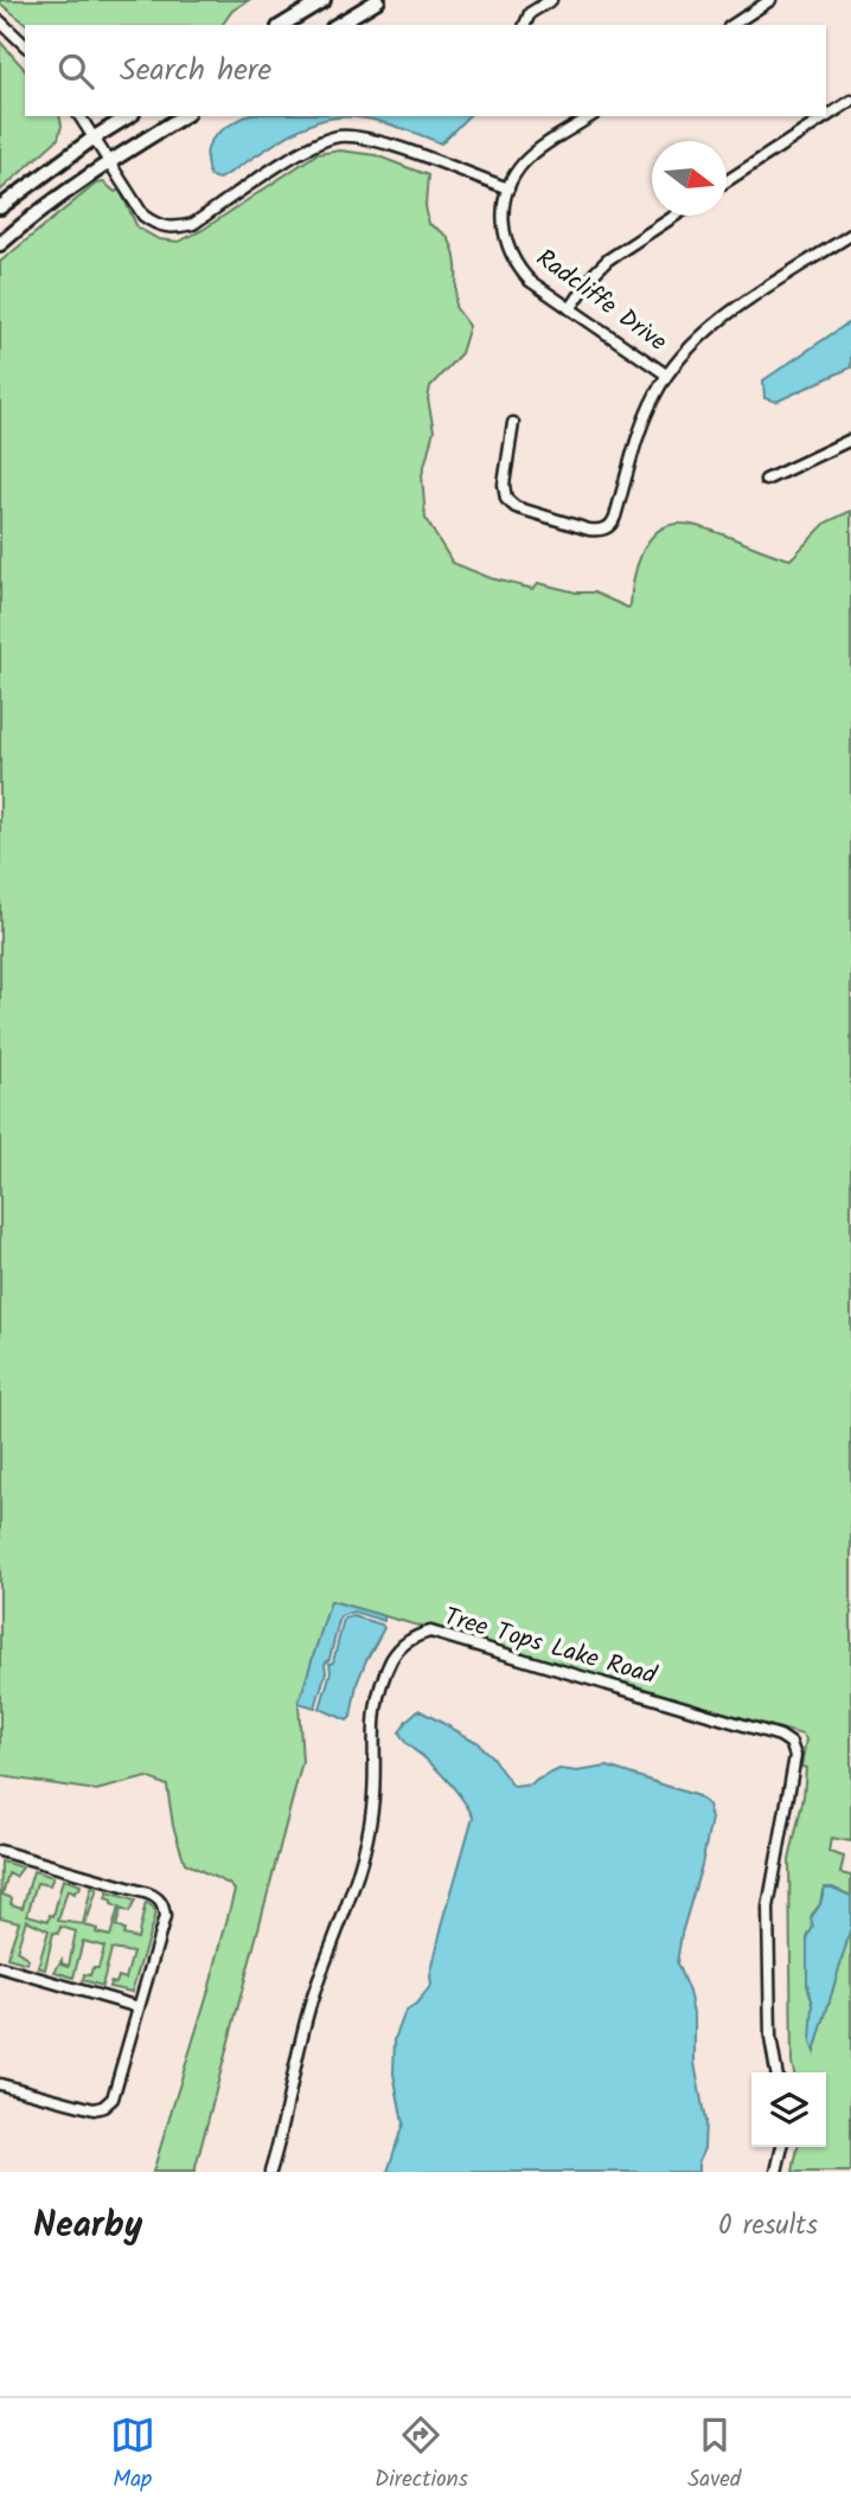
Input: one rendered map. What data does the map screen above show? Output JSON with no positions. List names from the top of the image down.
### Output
{
  "streets": {
    "street": ["Radcliffe Drive", "Tree Tops Lake Road"]
  },
  "north": "right",
  "page": {
    "search": "Search here",
    "heading": ["Nearby", "0 results"],
    "nav": ["Map", "Directions", "Saved"]
  }
}
